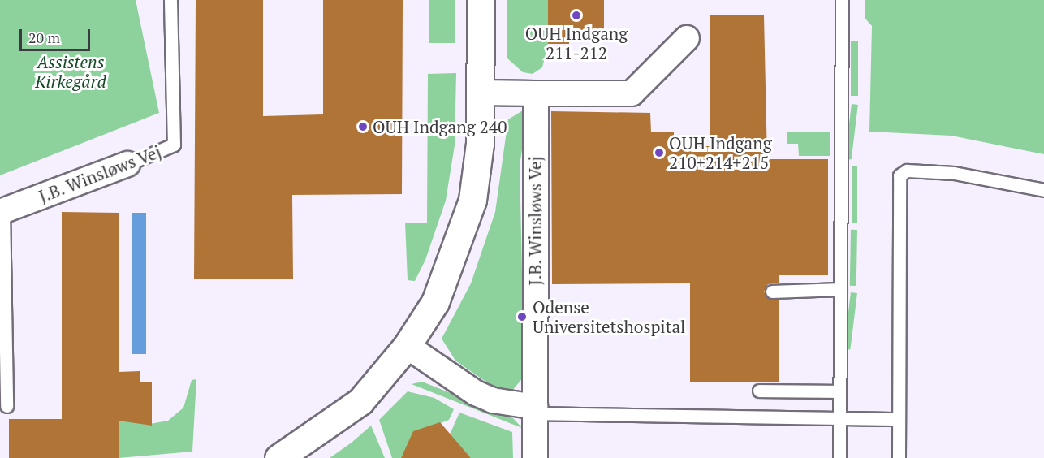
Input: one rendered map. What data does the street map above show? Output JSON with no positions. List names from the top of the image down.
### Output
{
  "streets": {
    "street": ["J.B. Winsløws Vej"]
  },
  "parks": ["Assistens Kirkegård"],
  "places": [
    "OUH Indgang 211-212",
    "OUH Indgang 240",
    "OUH Indgang 210+214+215",
    "Odense Universitetshospital"
  ],
  "scale_bar": "20 m"
}
